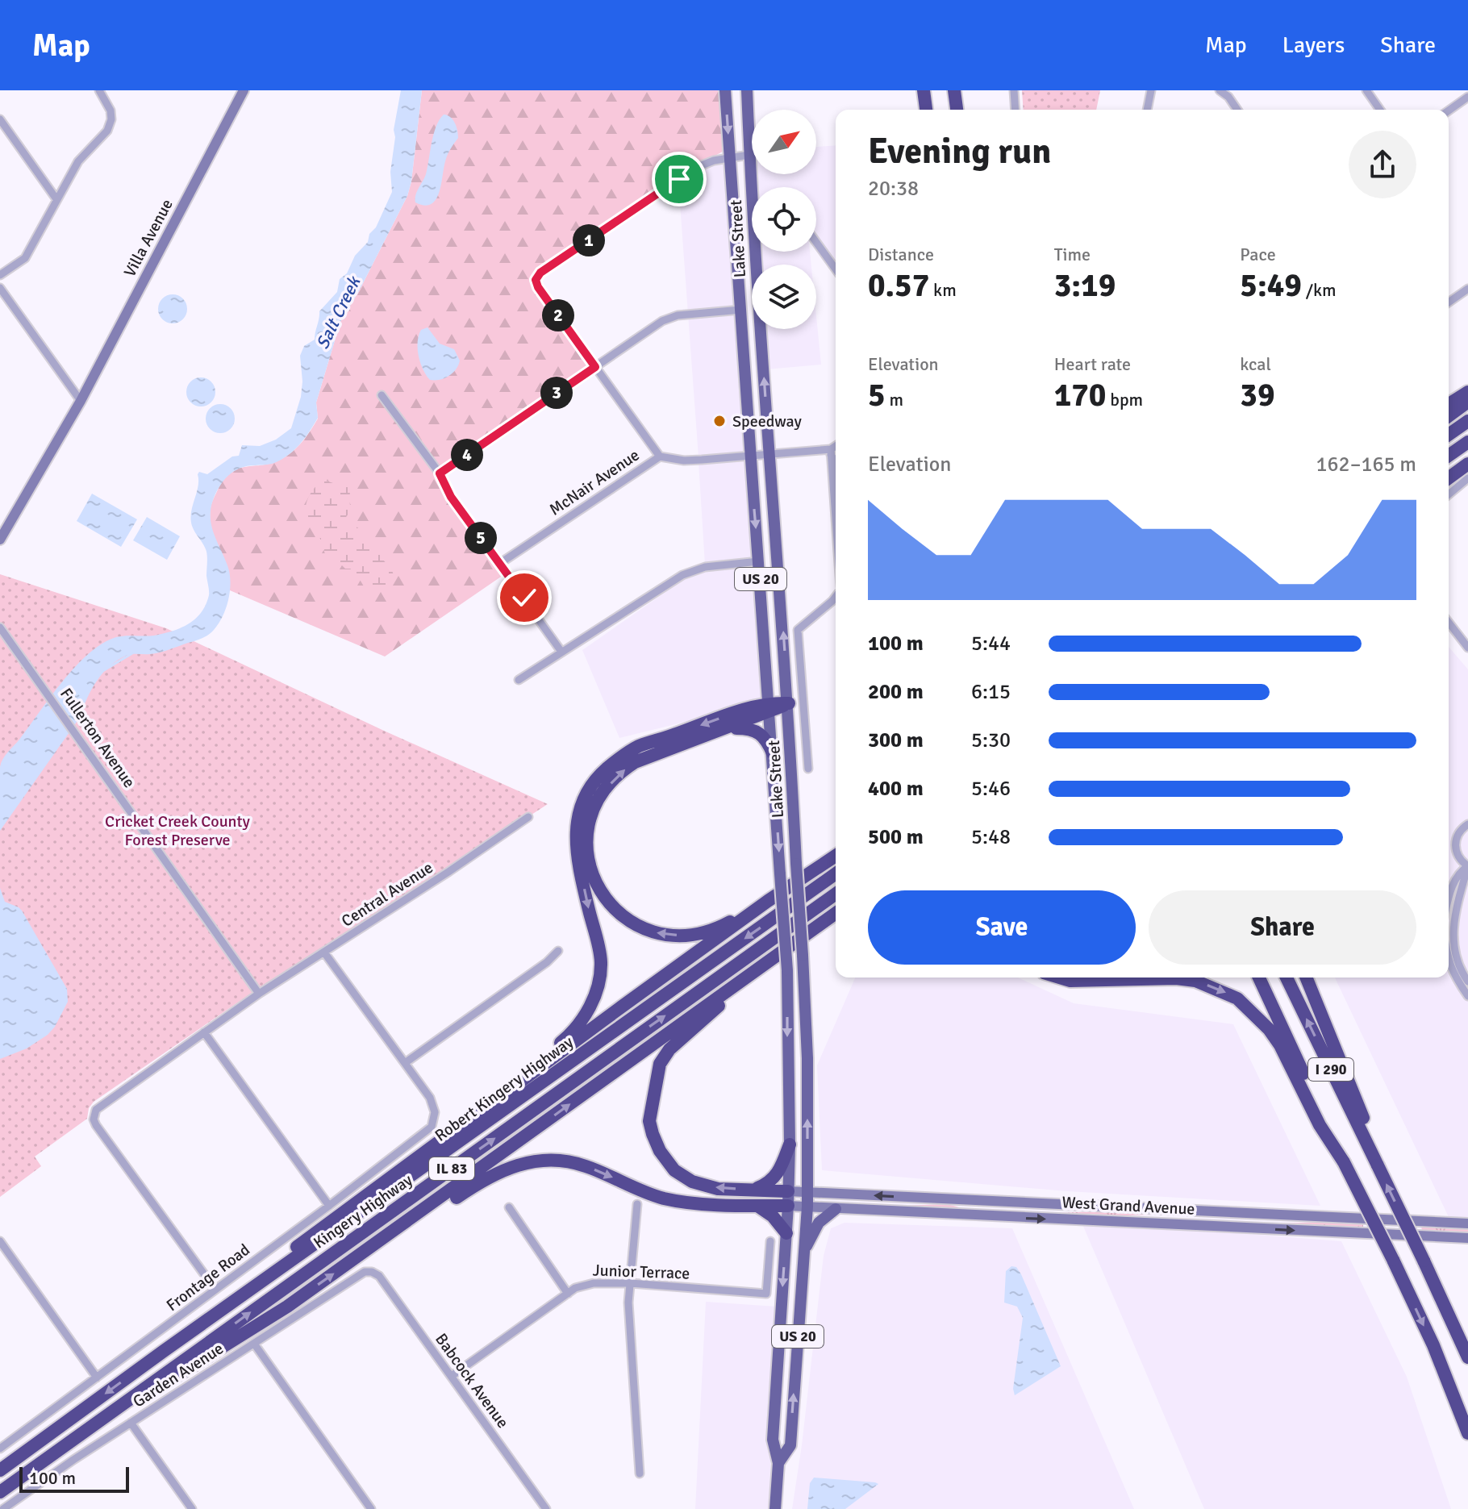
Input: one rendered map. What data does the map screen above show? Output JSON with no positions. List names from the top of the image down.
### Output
{
  "streets": {
    "highway": [
      "US 20",
      "I 290",
      "Robert Kingery Highway",
      "IL 83",
      "Kingery Highway"
    ],
    "main road": ["Villa Avenue", "Lake Street", "West Grand Avenue"],
    "street": [
      "McNair Avenue",
      "Fullerton Avenue",
      "Central Avenue",
      "Junior Terrace",
      "Frontage Road",
      "Garden Avenue",
      "Babcock Avenue"
    ]
  },
  "crossings": [
    ["Lake Street", "McNair Avenue"],
    ["Lake Street", "US 20"],
    ["Lake Street", "West Grand Avenue"],
    ["Fullerton Avenue", "Central Avenue"],
    ["Central Avenue", "Frontage Road"],
    ["Junior Terrace", "Babcock Avenue"],
    ["Garden Avenue", "Babcock Avenue"]
  ],
  "water": ["Salt Creek"],
  "parks": ["Cricket Creek County Forest Preserve"],
  "places": ["Speedway"],
  "scale_bar": "100 m",
  "north": "top right",
  "page": {
    "header": "Map",
    "nav": ["Map", "Layers", "Share"],
    "heading": ["Evening run", "20:38"],
    "stats": [
      ["Distance", "0.57 km"],
      ["Time", "3:19"],
      ["Pace", "5:49 /km"],
      ["Elevation", "5 m"],
      ["Heart rate", "170 bpm"],
      ["kcal", "39"]
    ],
    "pins": [
      "1",
      "2",
      "3",
      "4",
      "5"
    ],
    "chart": ["Elevation", "162–165 m"],
    "list": [
      {
        "name": "100 m",
        "note": "5:44"
      },
      {
        "name": "200 m",
        "note": "6:15"
      },
      {
        "name": "300 m",
        "note": "5:30"
      },
      {
        "name": "400 m",
        "note": "5:46"
      },
      {
        "name": "500 m",
        "note": "5:48"
      }
    ],
    "buttons": ["Save", "Share"],
    "scale": "100 m"
  }
}
